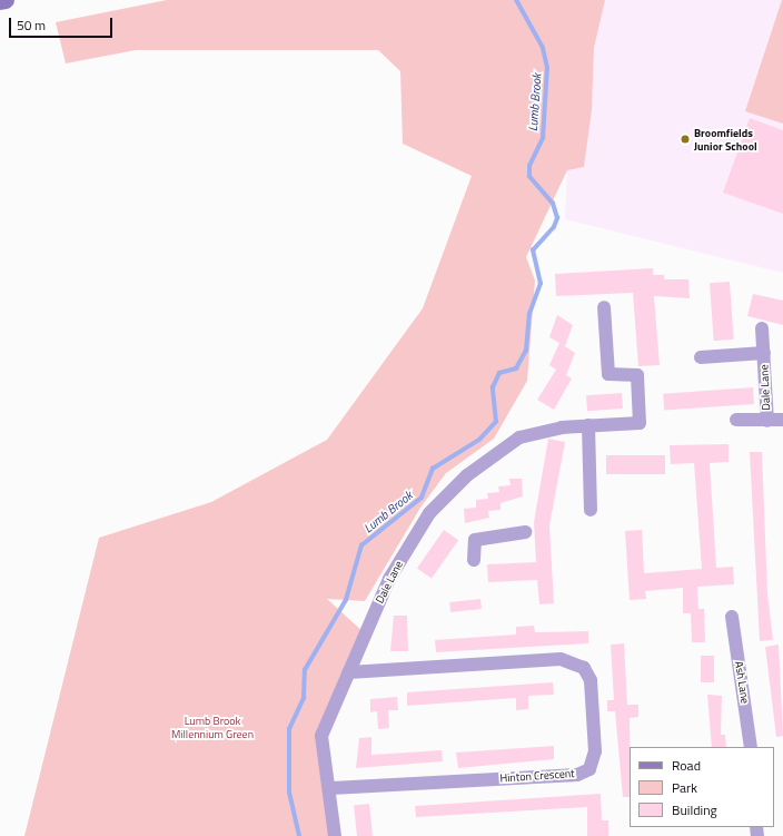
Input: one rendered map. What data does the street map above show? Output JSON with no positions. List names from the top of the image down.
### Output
{
  "streets": {
    "street": ["Dale Lane", "Ash Lane", "Hinton Crescent"]
  },
  "crossings": [
    ["Dale Lane", "Hinton Crescent"]
  ],
  "water": ["Lumb Brook"],
  "parks": ["Lumb Brook Millennium Green"],
  "places": ["Broomfields Junior School"],
  "legend": ["Road", "Park", "Building"],
  "scale_bar": "50 m"
}
